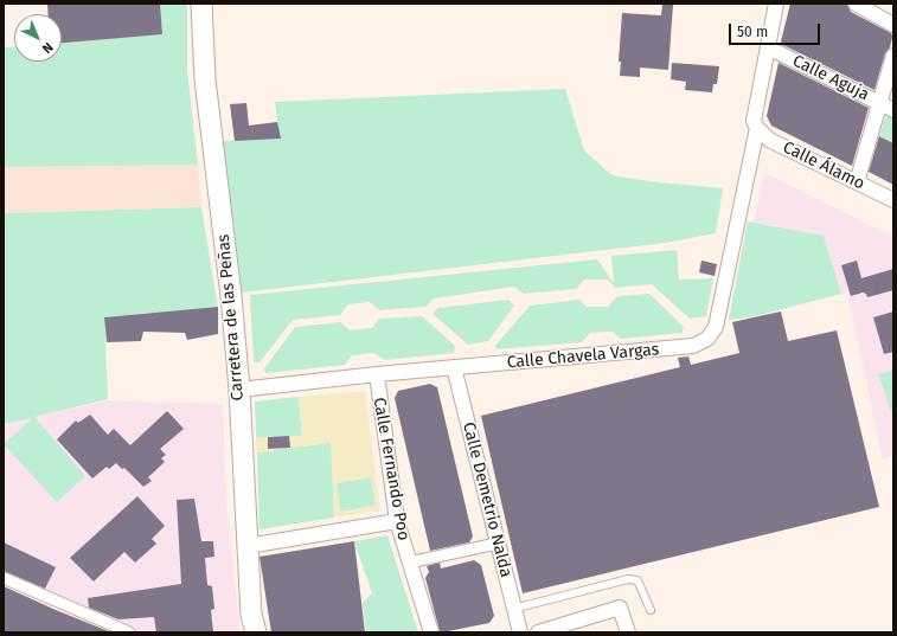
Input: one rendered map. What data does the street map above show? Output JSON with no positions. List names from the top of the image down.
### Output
{
  "streets": {
    "main road": ["Carretera de las Peñas"],
    "street": [
      "Calle Aguja",
      "Calle Álamo",
      "Calle Chavela Vargas",
      "Calle Fernando Poo",
      "Calle Demetrio Nalda"
    ]
  },
  "crossings": [
    ["Calle Aguja", "Calle Chavela Vargas"],
    ["Calle Álamo", "Calle Chavela Vargas"],
    ["Carretera de las Peñas", "Calle Chavela Vargas"],
    ["Calle Chavela Vargas", "Calle Fernando Poo"],
    ["Calle Chavela Vargas", "Calle Demetrio Nalda"],
    ["Calle Fernando Poo", "Calle Demetrio Nalda"]
  ],
  "scale_bar": "50 m",
  "north": "bottom right"
}
